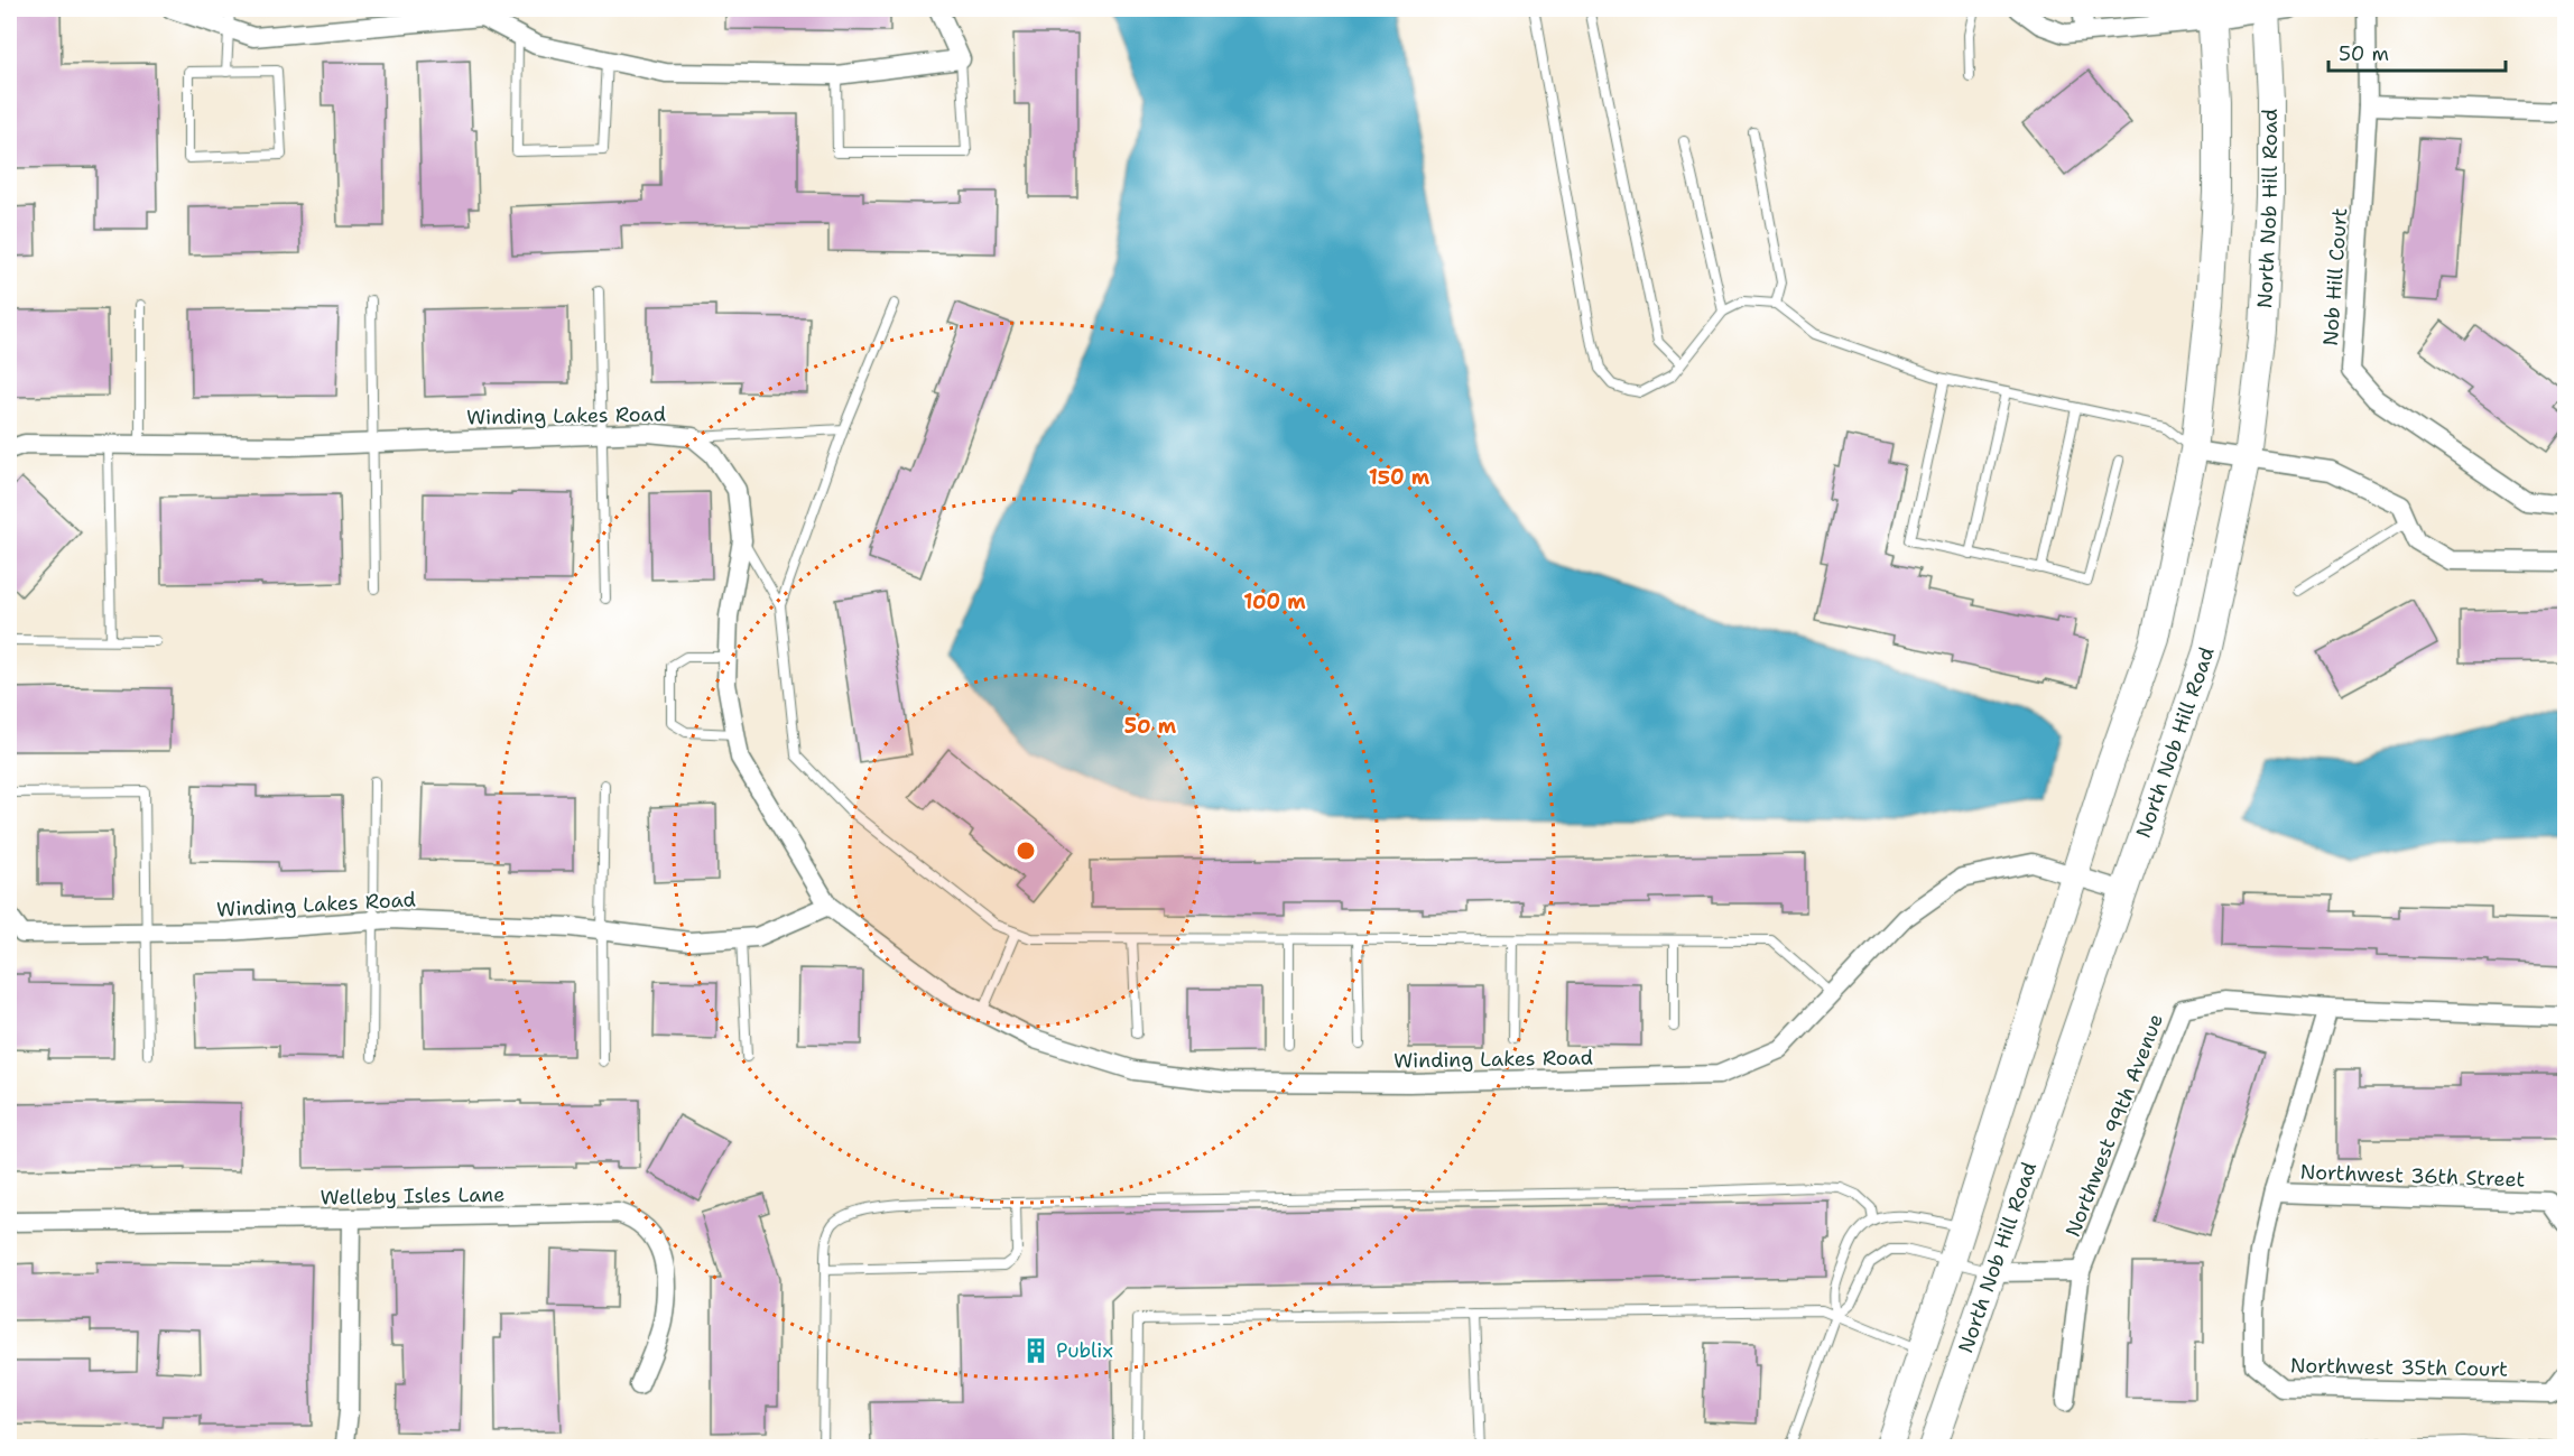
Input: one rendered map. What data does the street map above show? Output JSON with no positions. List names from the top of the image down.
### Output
{
  "streets": {
    "main road": ["North Nob Hill Road"],
    "street": [
      "Nob Hill Court",
      "Winding Lakes Road",
      "Northwest 99th Avenue",
      "Northwest 36th Street",
      "Welleby Isles Lane",
      "Northwest 35th Court"
    ]
  },
  "crossings": [
    ["North Nob Hill Road", "Winding Lakes Road"],
    ["Northwest 36th Street", "Northwest 35th Court"]
  ],
  "places": {
    "building": ["Publix"]
  },
  "scale_bar": "50 m",
  "rings": ["150 m", "100 m", "50 m"]
}
